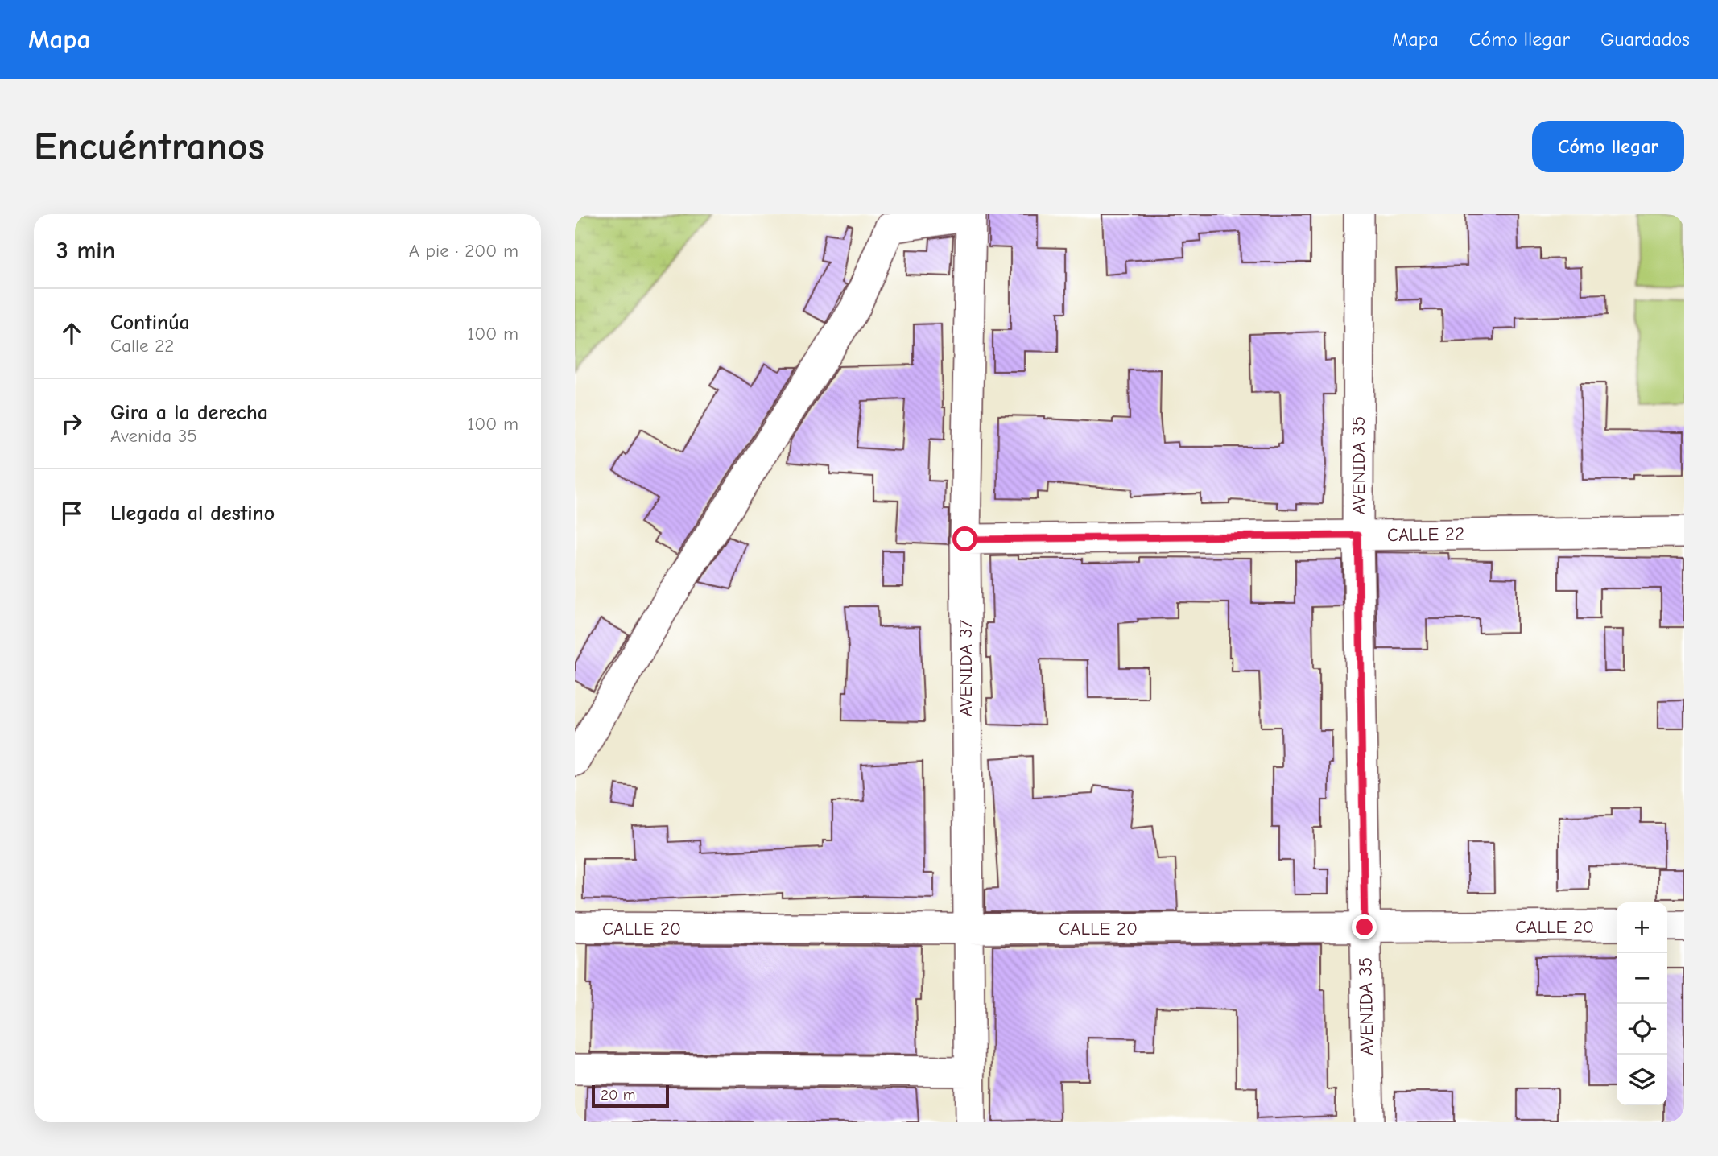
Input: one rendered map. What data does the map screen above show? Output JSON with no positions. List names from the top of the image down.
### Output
{
  "streets": {
    "street": [
      "AVENIDA 35",
      "CALLE 22",
      "AVENIDA 37",
      "CALLE 20"
    ]
  },
  "crossings": [
    ["AVENIDA 35", "CALLE 22"],
    ["AVENIDA 35", "CALLE 20"],
    ["CALLE 22", "AVENIDA 37"],
    ["AVENIDA 37", "CALLE 20"]
  ],
  "scale_bar": "20 m",
  "page": {
    "header": "Mapa",
    "nav": ["Mapa", "Cómo llegar", "Guardados"],
    "buttons": "Cómo llegar",
    "title": "Encuéntranos",
    "heading": ["3 min", "A pie · 200 m"],
    "list": [
      ["Continúa", "Calle 22", "100 m"],
      ["Gira a la derecha", "Avenida 35", "100 m"],
      "Llegada al destino"
    ],
    "map_buttons": ["+", "−"],
    "scale": "20 m"
  }
}
